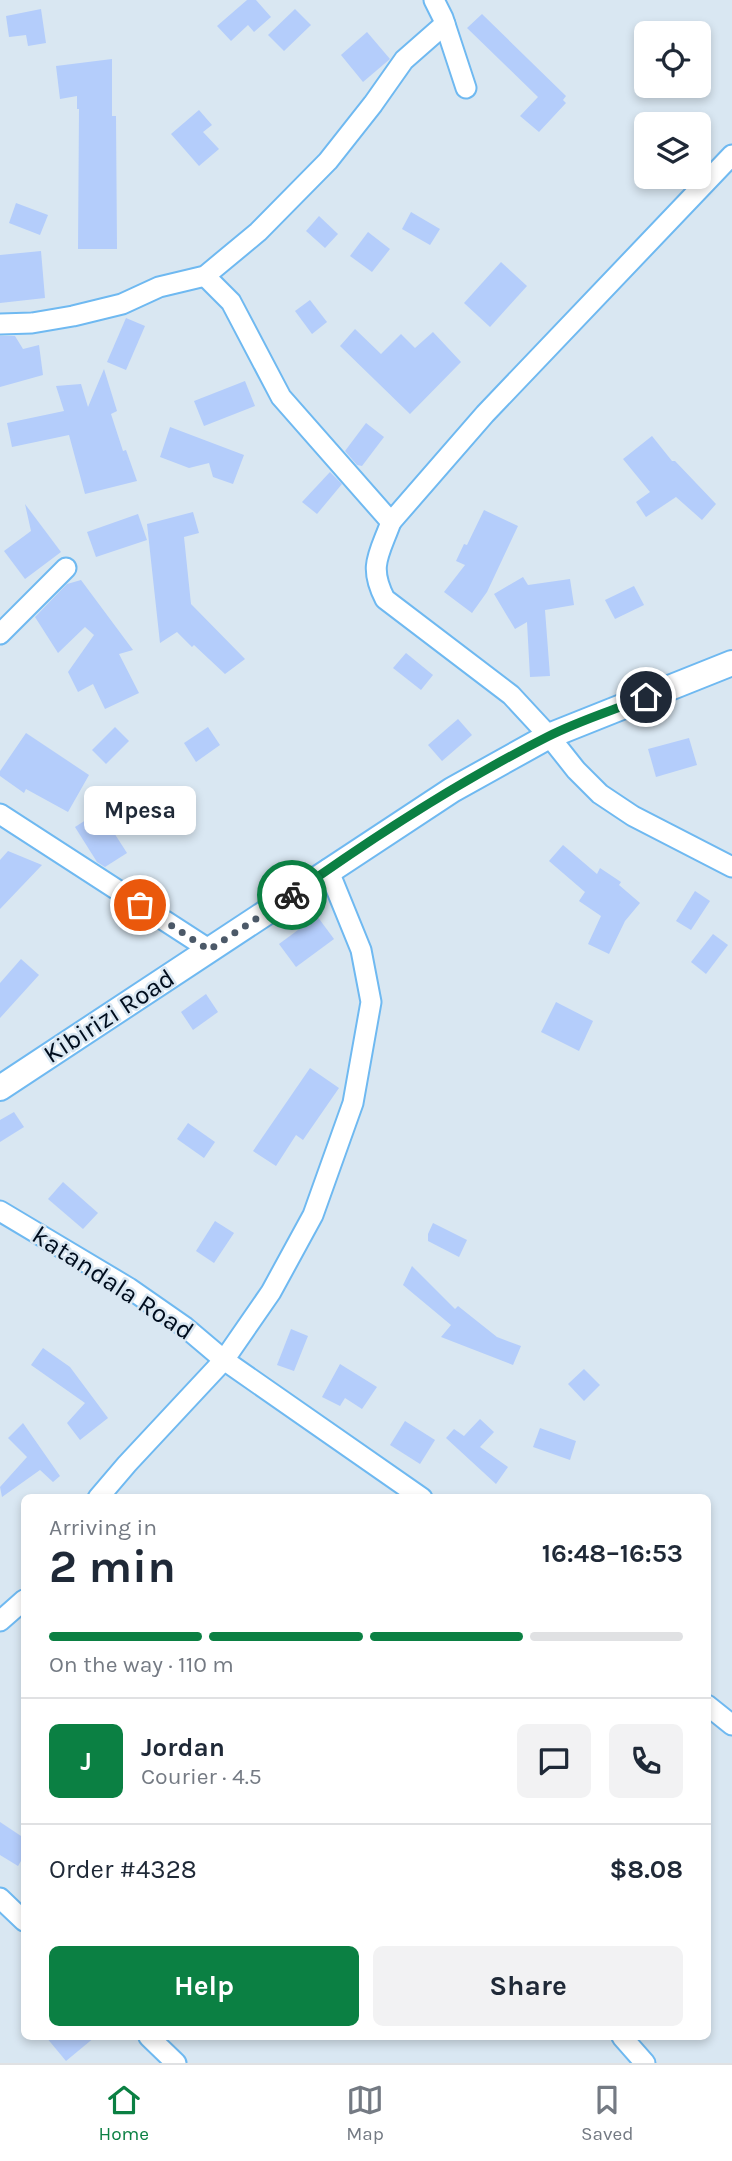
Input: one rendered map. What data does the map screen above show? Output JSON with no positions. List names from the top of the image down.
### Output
{
  "streets": {
    "street": ["Kibirizi Road", "katandala Road"]
  },
  "places": ["Mpesa"],
  "page": {
    "bubble": "Mpesa",
    "heading": ["2 min", "Arriving in", "16:48–16:53"],
    "panel": [
      "Jordan",
      "Courier · 4.5",
      "Order #4328",
      "$8.08"
    ],
    "bar": "On the way · 110 m",
    "round": "J",
    "buttons": ["Help", "Share"],
    "tabs": ["Home", "Map", "Saved"]
  }
}
